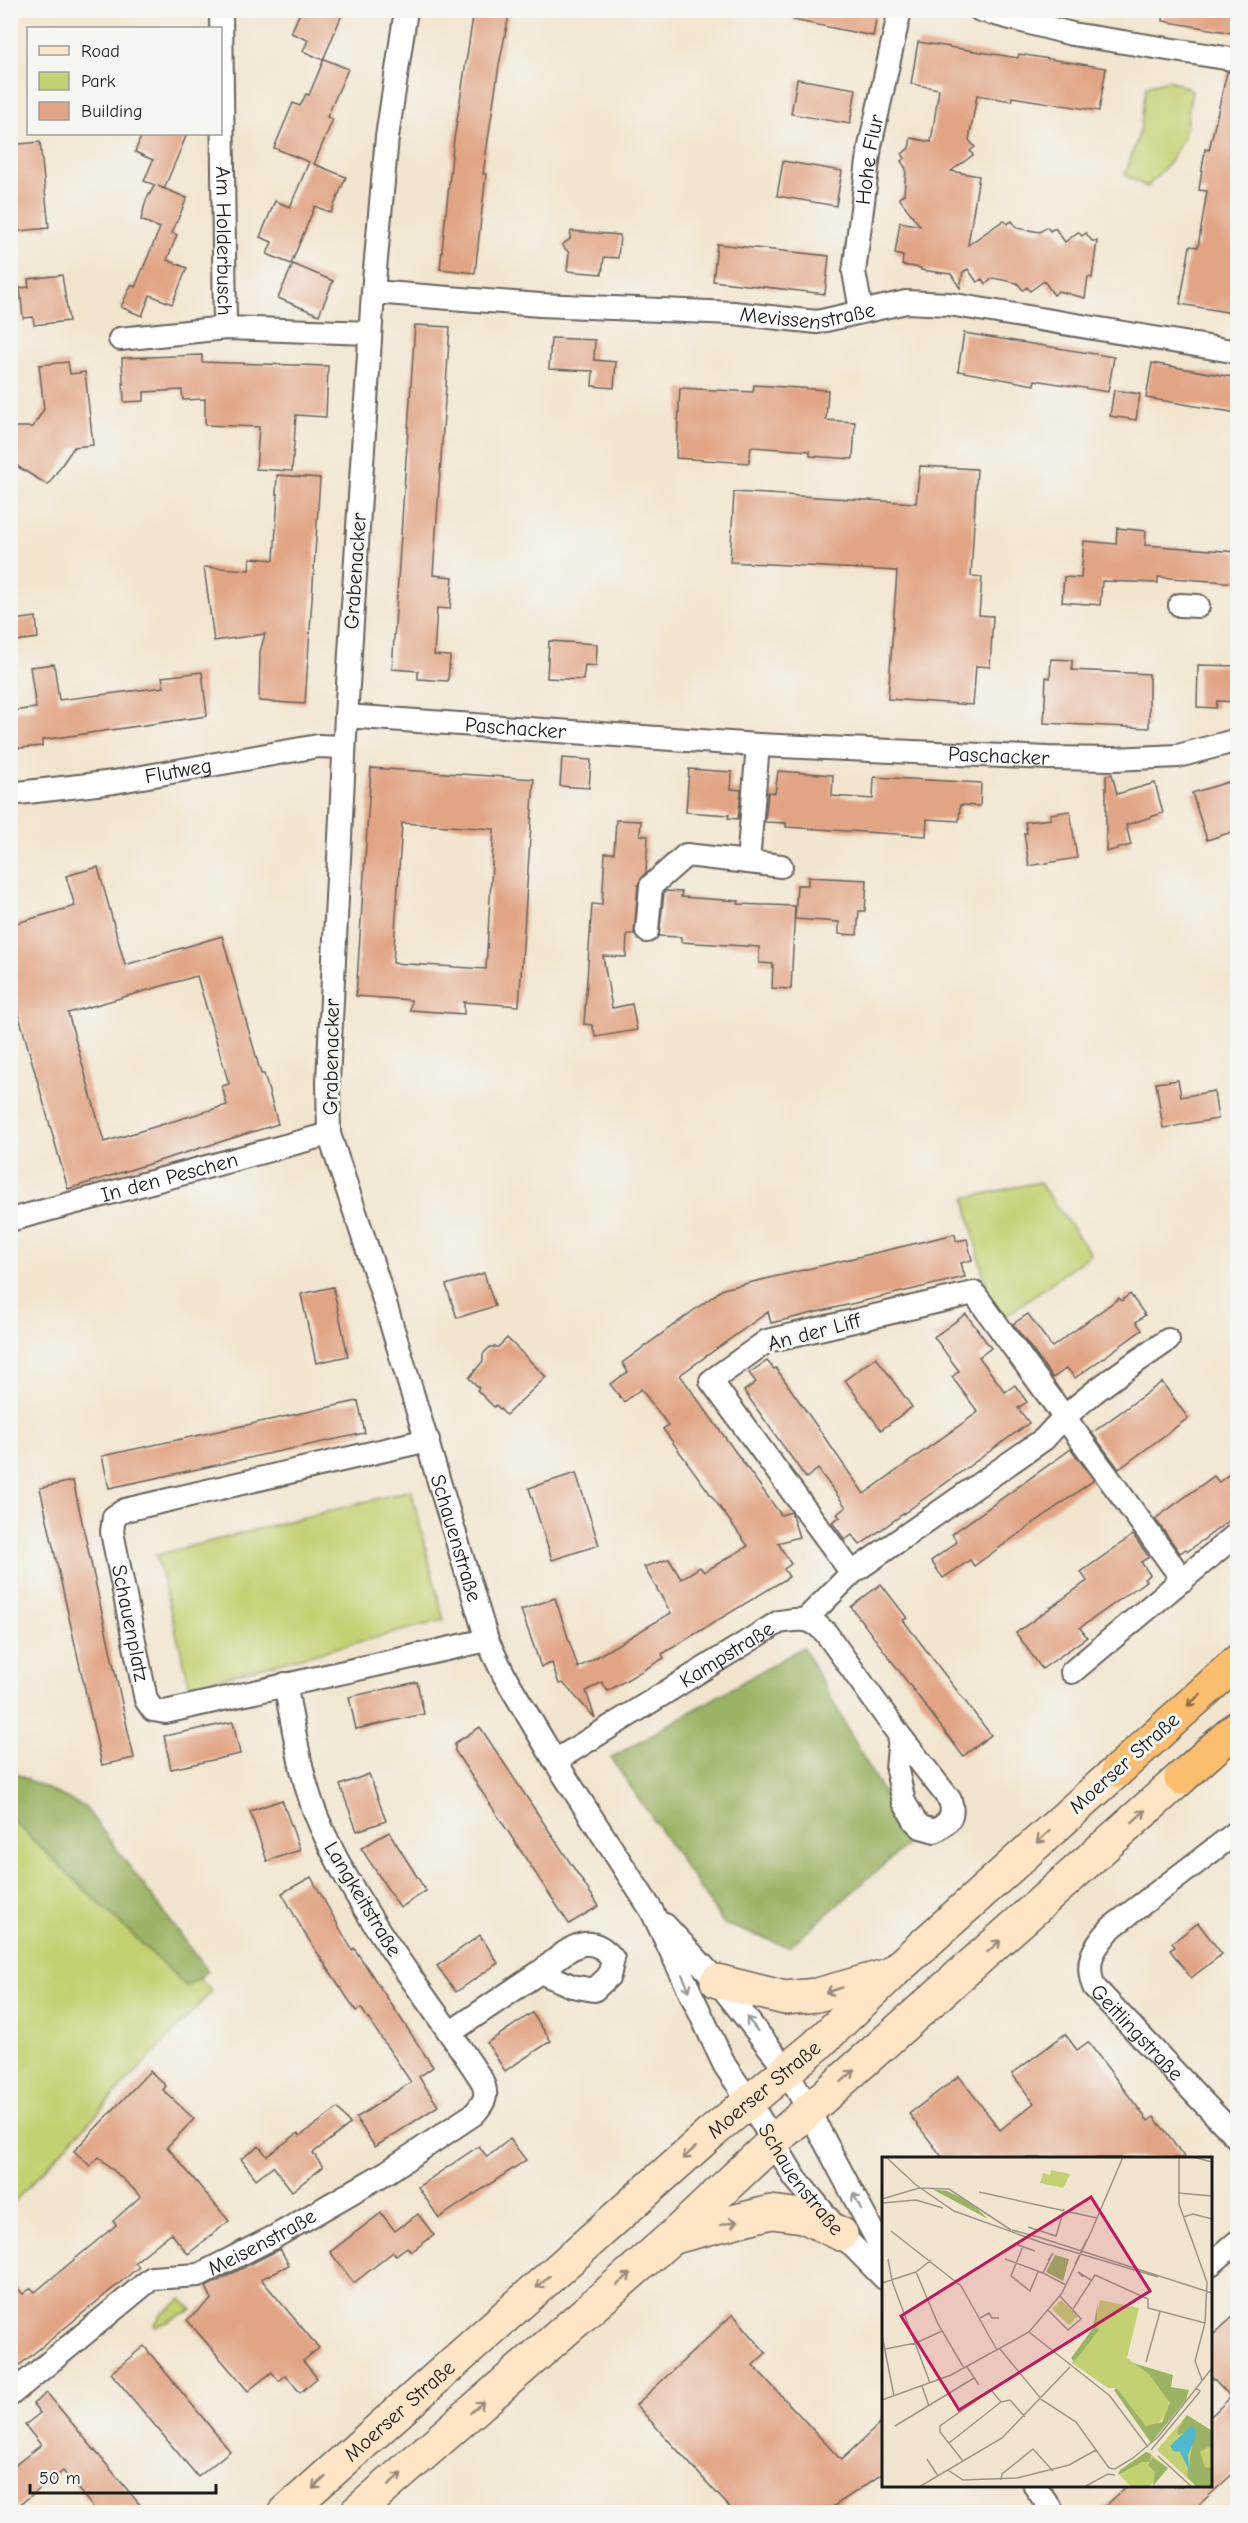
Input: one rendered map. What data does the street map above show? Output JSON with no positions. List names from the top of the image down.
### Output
{
  "streets": {
    "highway": ["Moerser Straße"],
    "street": [
      "Hohe Flur",
      "Am Holderbusch",
      "Mevissenstraße",
      "Grabenacker",
      "Paschacker",
      "Flutweg",
      "In den Peschen",
      "An der Liff",
      "Schauenstraße",
      "Schauenplatz",
      "Kampstraße",
      "Langkeitstraße",
      "Geitlingstraße",
      "Meisenstraße"
    ]
  },
  "crossings": [
    ["Hohe Flur", "Mevissenstraße"],
    ["Mevissenstraße", "Grabenacker"],
    ["Grabenacker", "Paschacker"],
    ["Grabenacker", "Flutweg"],
    ["Grabenacker", "In den Peschen"],
    ["Grabenacker", "Schauenstraße"],
    ["In den Peschen", "Schauenstraße"],
    ["Schauenstraße", "Schauenplatz"],
    ["Schauenstraße", "Kampstraße"],
    ["Schauenstraße", "Moerser Straße"],
    ["Schauenplatz", "Langkeitstraße"],
    ["Langkeitstraße", "Meisenstraße"]
  ],
  "legend": ["Road", "Park", "Building"],
  "scale_bar": "50 m"
}
